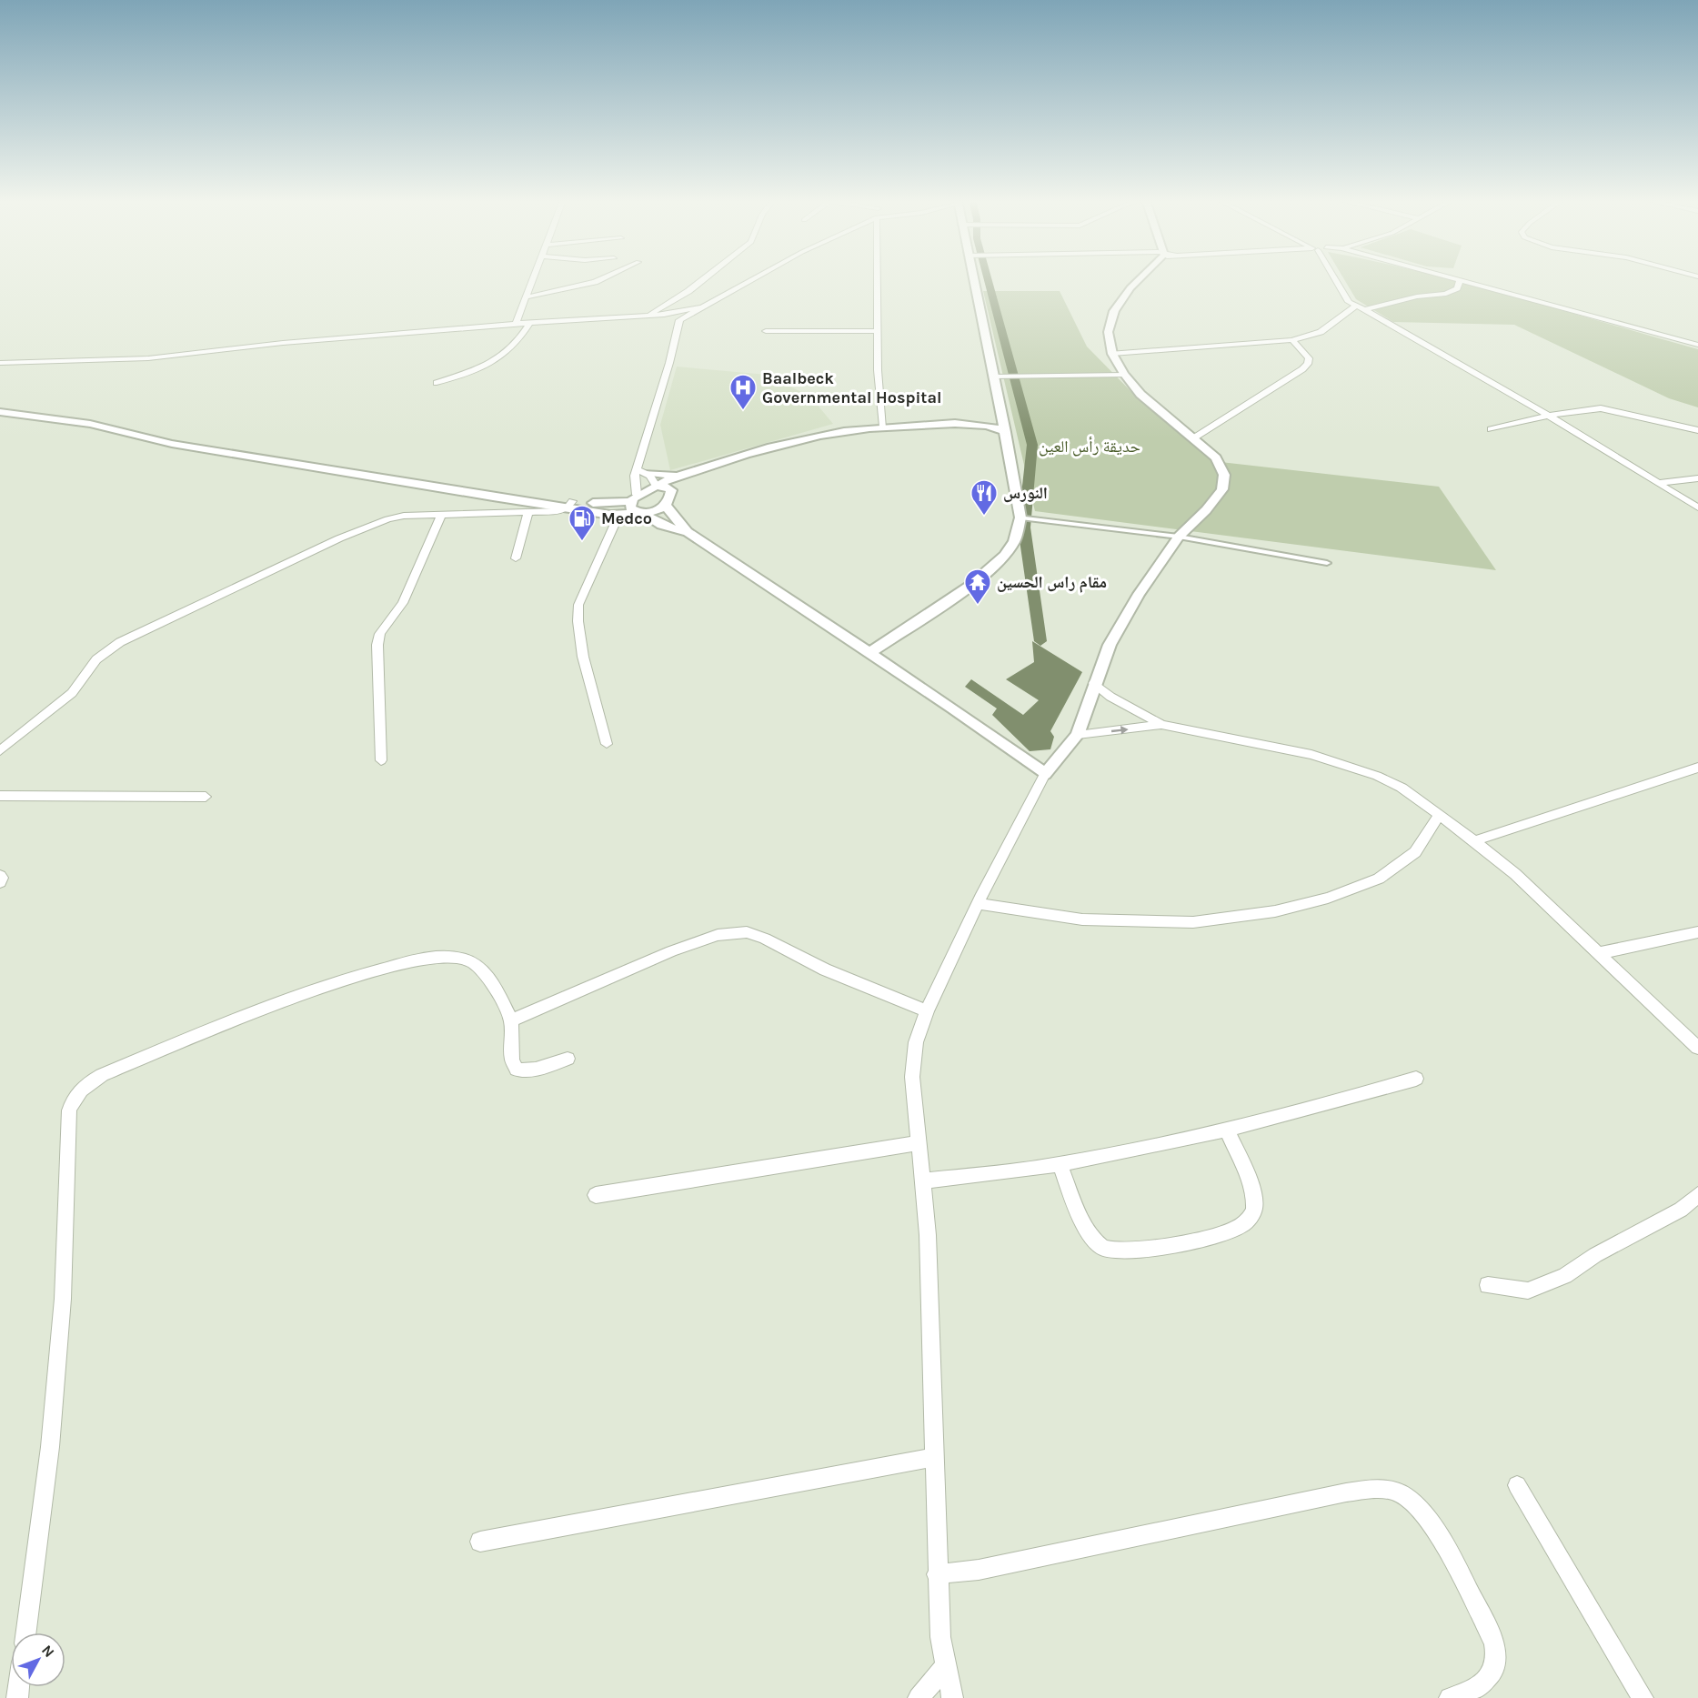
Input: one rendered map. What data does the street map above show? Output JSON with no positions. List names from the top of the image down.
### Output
{
  "parks": ["حديقة رأس العين"],
  "places": {
    "hospital": ["Baalbeck Governmental Hospital"],
    "restaurant": ["النورس"],
    "fuel station": ["Medco"],
    "temple": ["مقام راس الحسين"]
  },
  "north": "top right"
}
